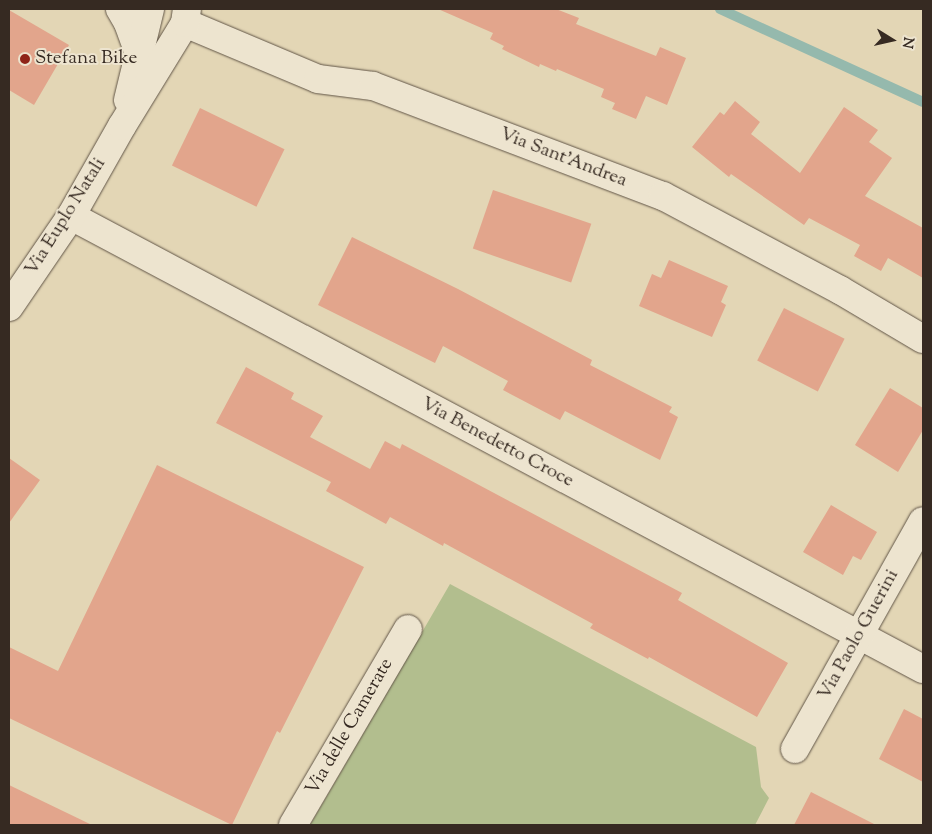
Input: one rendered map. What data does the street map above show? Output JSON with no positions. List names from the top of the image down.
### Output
{
  "streets": {
    "street": [
      "Via Sant'Andrea",
      "Via Euplo Natali",
      "Via Benedetto Croce",
      "Via Paolo Guerini",
      "Via delle Camerate"
    ]
  },
  "crossings": [
    ["Via Sant'Andrea", "Via Euplo Natali"],
    ["Via Euplo Natali", "Via Benedetto Croce"],
    ["Via Benedetto Croce", "Via Paolo Guerini"]
  ],
  "places": ["Stefana Bike"],
  "north": "right"
}
